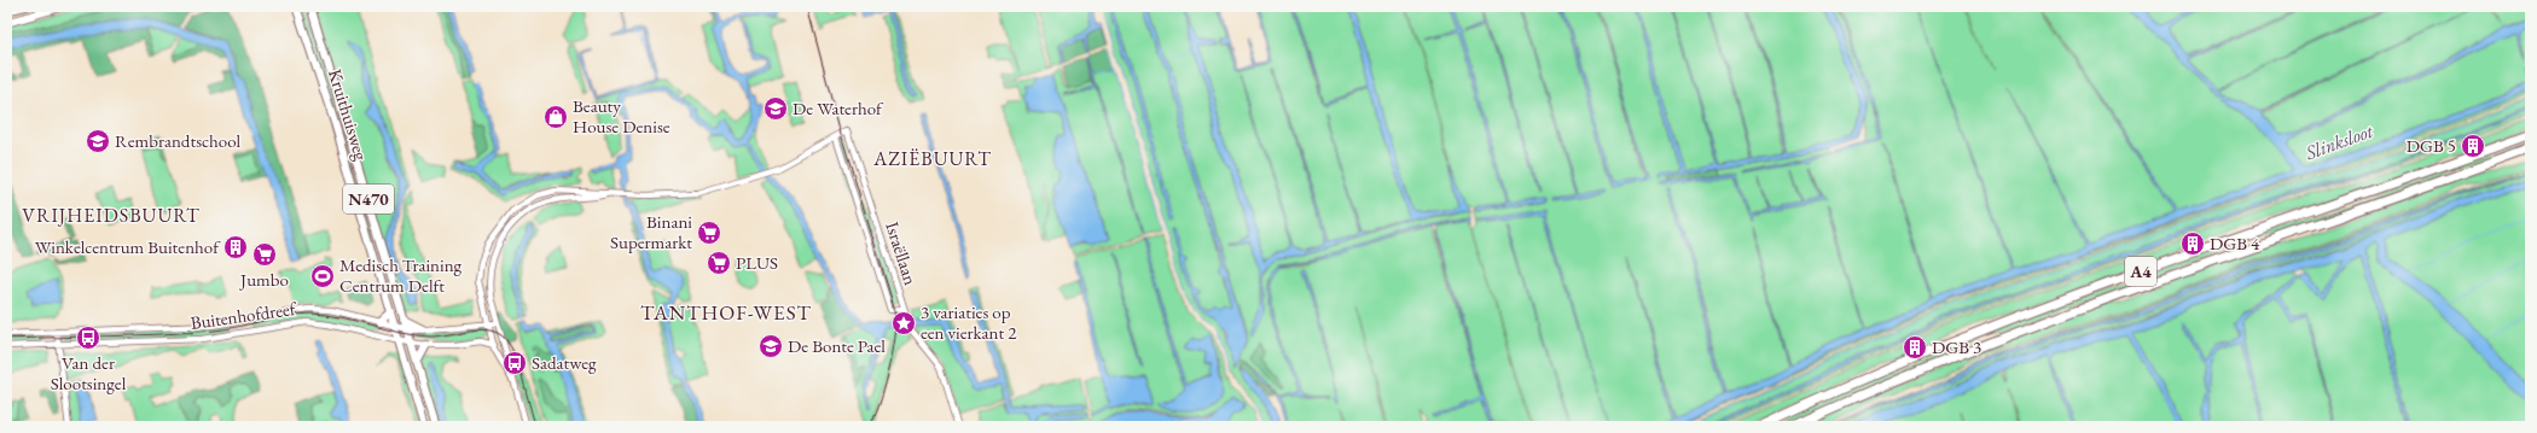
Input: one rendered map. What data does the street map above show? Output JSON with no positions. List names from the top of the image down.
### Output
{
  "streets": {
    "highway": ["A4"],
    "main road": ["Kruithuisweg", "N470"],
    "street": ["Israëllaan", "Buitenhofdreef"]
  },
  "crossings": [
    ["Kruithuisweg", "Buitenhofdreef"]
  ],
  "districts": ["AZIËBUURT", "VRIJHEIDSBUURT", "TANTHOF-WEST"],
  "water": ["Slinksloot"],
  "places": {
    "school or university": ["De Waterhof", "Rembrandtschool", "De Bonte Pael"],
    "shop": ["Beauty House Denise"],
    "building": [
      "DGB 5",
      "DGB 4",
      "Winkelcentrum Buitenhof",
      "DGB 3"
    ],
    "supermarket": ["Binani Supermarkt", "Jumbo", "PLUS"],
    "sports": ["Medisch Training Centrum Delft"],
    "place": ["3 variaties op een vierkant 2"],
    "bus stop": ["Van der Slootsingel", "Sadatweg"]
  }
}
